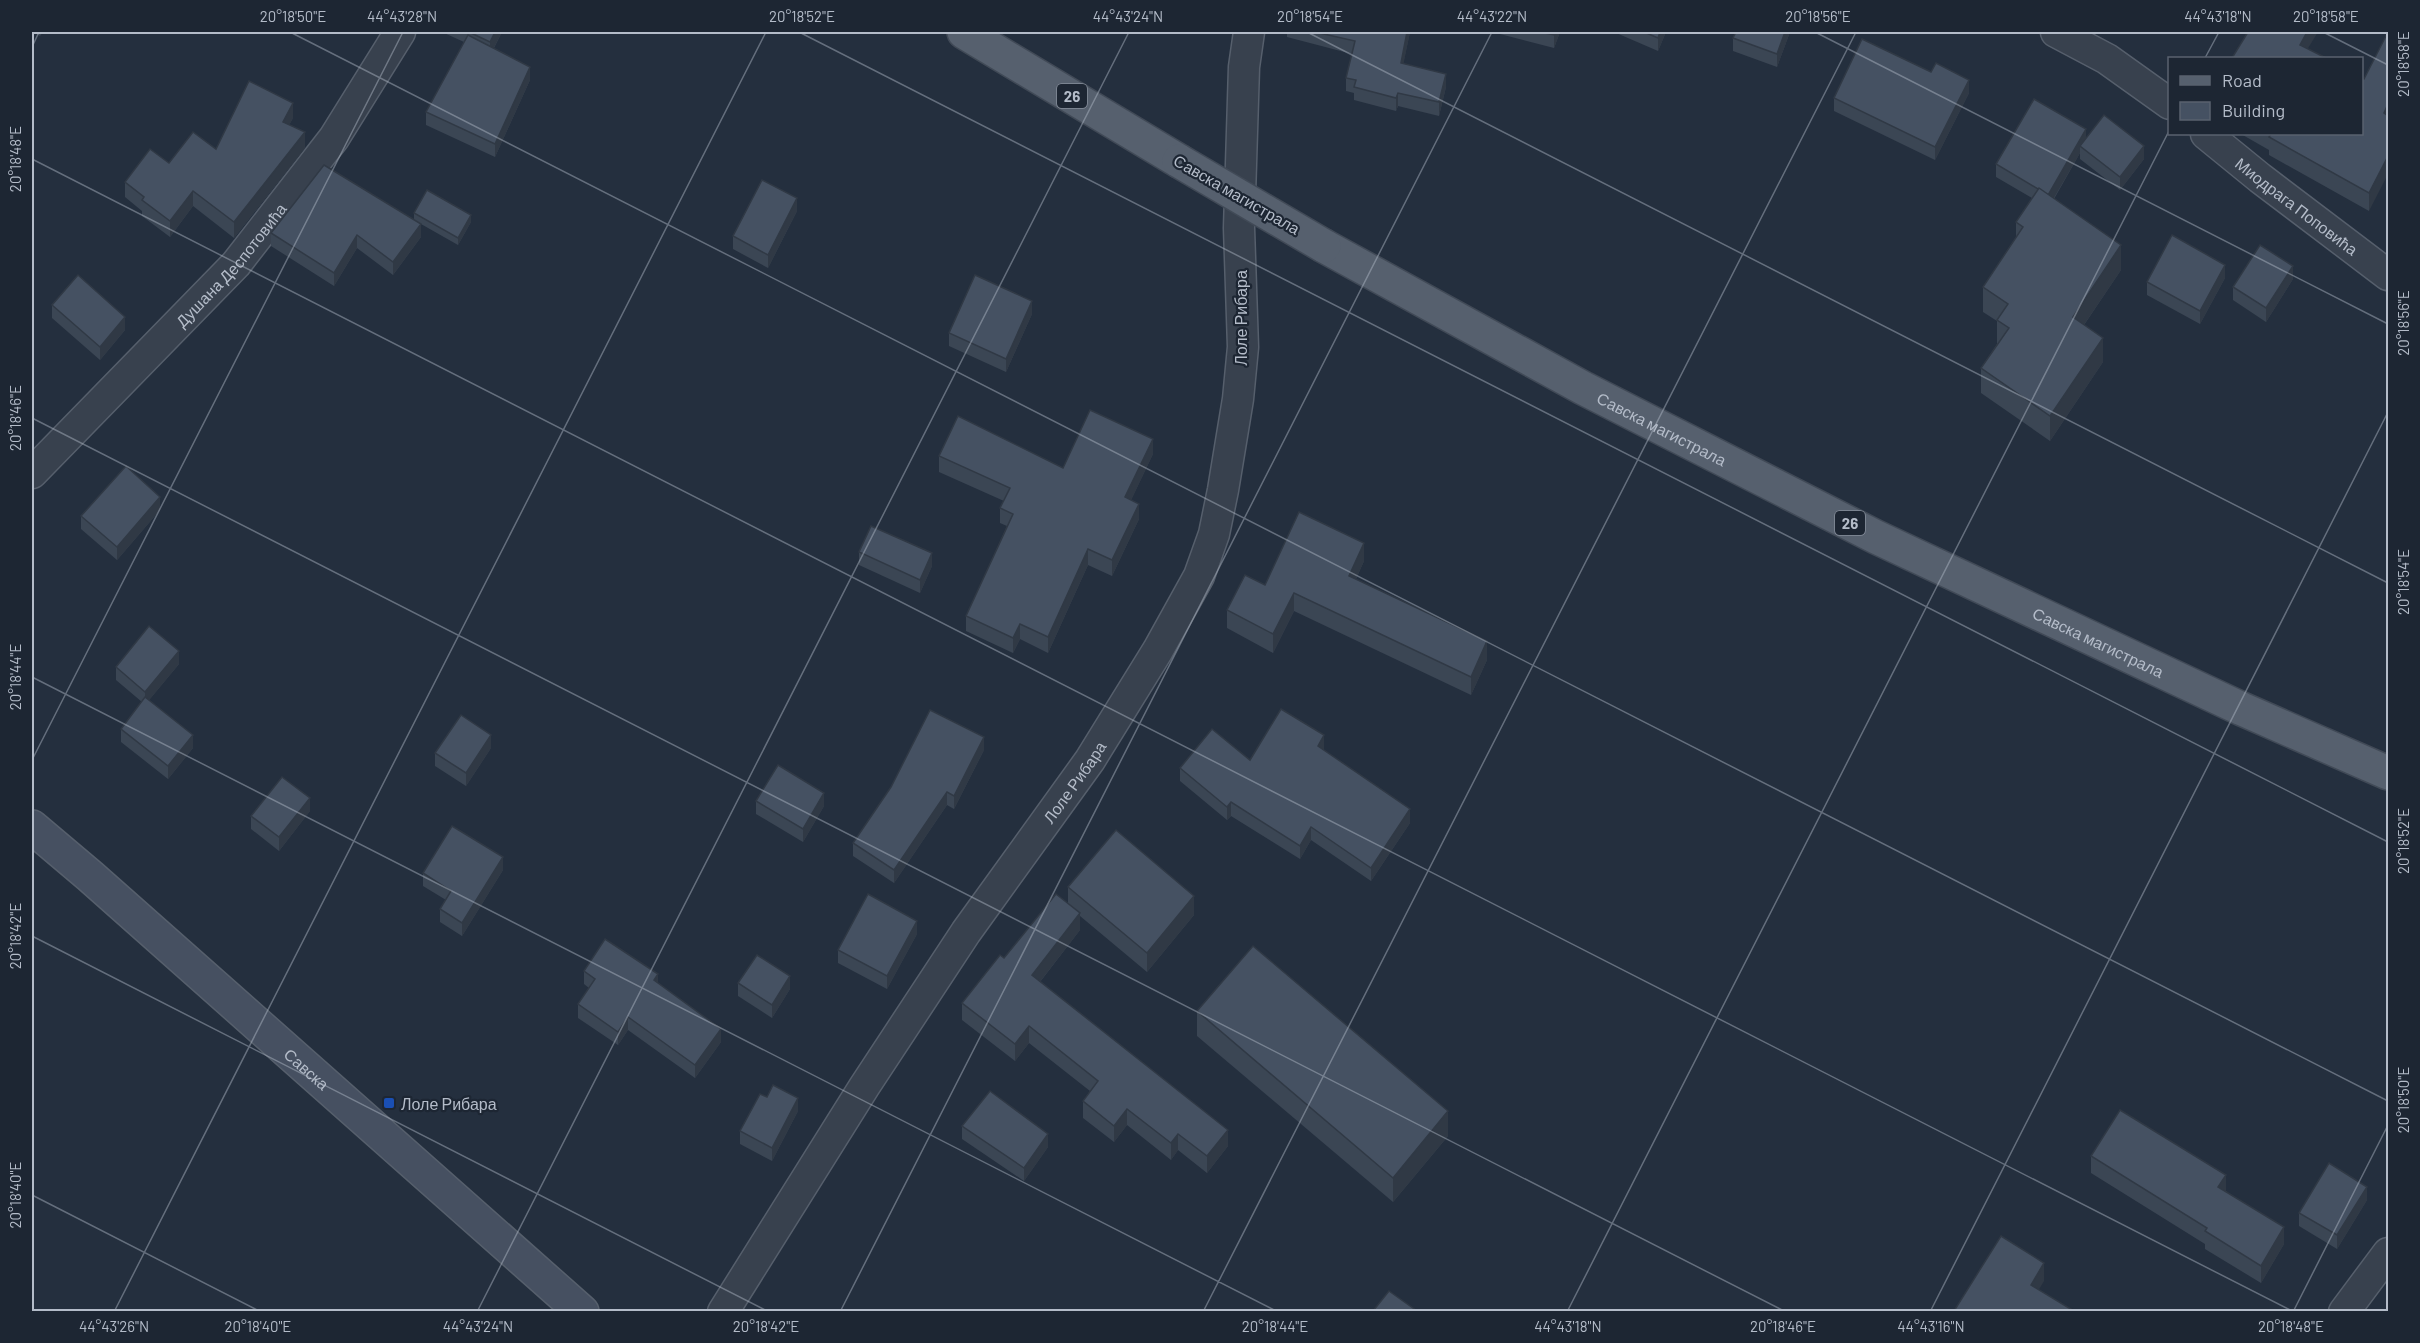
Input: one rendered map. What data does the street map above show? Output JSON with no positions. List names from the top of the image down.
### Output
{
  "streets": {
    "main road": ["26", "Савска магистрала"],
    "street": [
      "Миодрага Поповића",
      "Душана Деспотовића",
      "Лоле Рибара",
      "Савска"
    ]
  },
  "places": {
    "transit": ["Лоле Рибара"]
  },
  "legend": ["Road", "Building"],
  "coordinates": [
    "20°18'50\"E",
    "44°43'28\"N",
    "20°18'52\"E",
    "44°43'24\"N",
    "20°18'54\"E",
    "44°43'22\"N",
    "20°18'56\"E",
    "44°43'18\"N",
    "20°18'58\"E",
    "20°18'48\"E",
    "20°18'46\"E",
    "20°18'44\"E",
    "20°18'42\"E",
    "20°18'40\"E",
    "44°43'26\"N",
    "44°43'16\"N"
  ]
}
